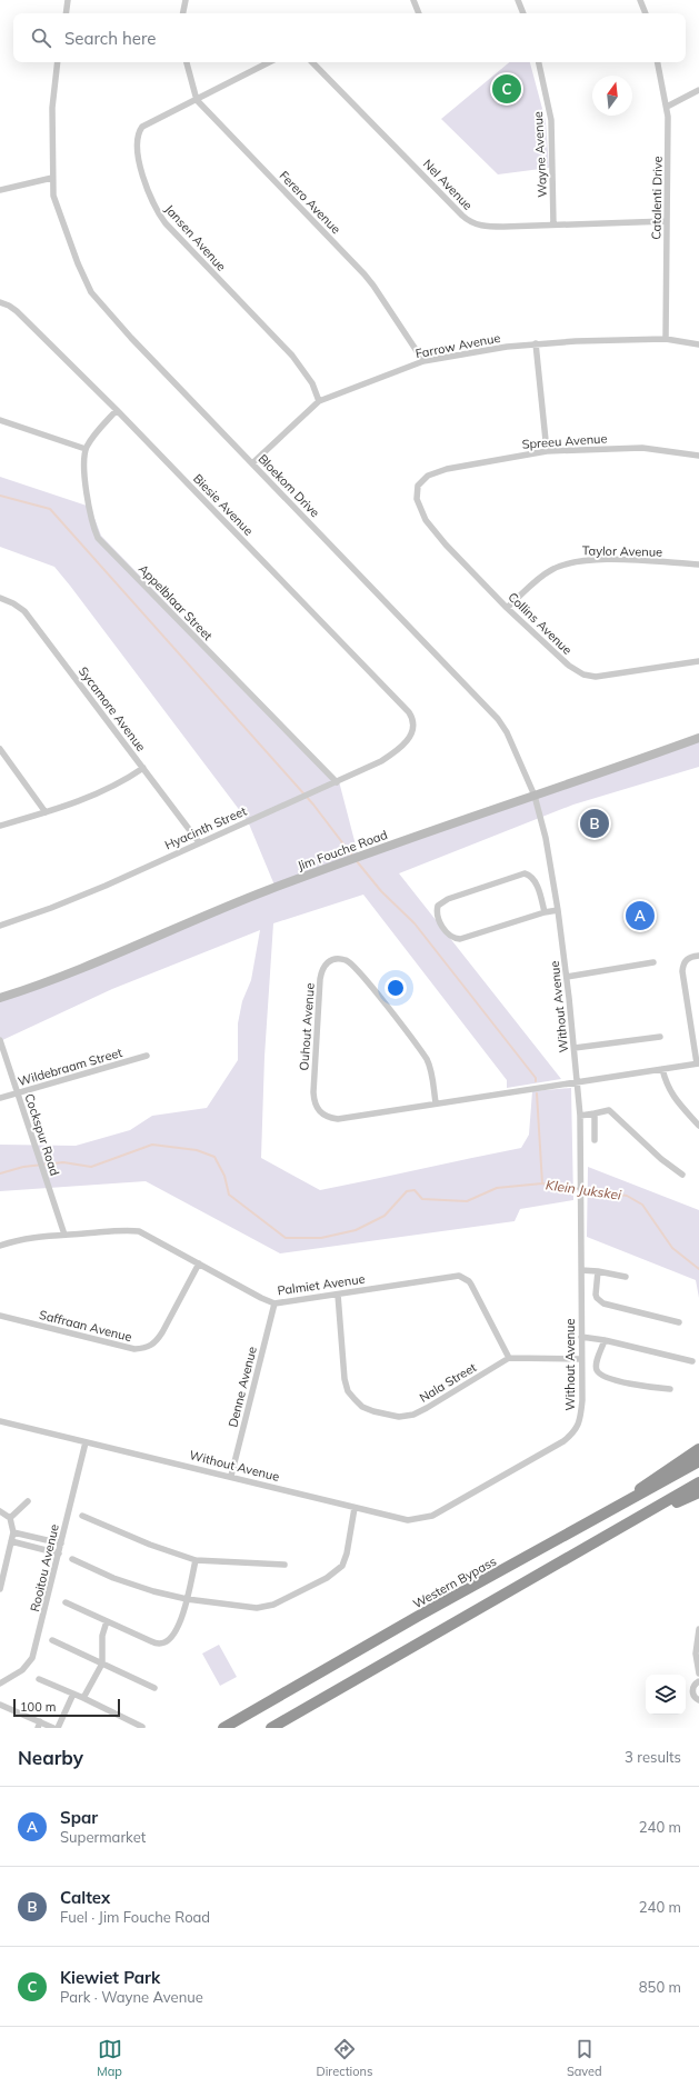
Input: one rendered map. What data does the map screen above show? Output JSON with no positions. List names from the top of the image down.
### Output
{
  "streets": {
    "highway": ["Western Bypass"],
    "street": [
      "Wayne Avenue",
      "Nel Avenue",
      "Catalenti Drive",
      "Ferero Avenue",
      "Jansen Avenue",
      "Farrow Avenue",
      "Spreeu Avenue",
      "Bloekom Drive",
      "Biesie Avenue",
      "Taylor Avenue",
      "Appelblaar Street",
      "Collins Avenue",
      "Sycamore Avenue",
      "Hyacinth Street",
      "Jim Fouche Road",
      "Without Avenue",
      "Ouhout Avenue",
      "Wildebraam Street",
      "Cockspur Road",
      "Palmiet Avenue",
      "Saffraan Avenue",
      "Nala Street",
      "Denne Avenue",
      "Rooitou Avenue"
    ]
  },
  "crossings": [
    ["Wayne Avenue", "Nel Avenue"],
    ["Nel Avenue", "Catalenti Drive"],
    ["Catalenti Drive", "Farrow Avenue"],
    ["Ferero Avenue", "Jansen Avenue"],
    ["Ferero Avenue", "Farrow Avenue"],
    ["Jansen Avenue", "Farrow Avenue"],
    ["Farrow Avenue", "Bloekom Drive"],
    ["Spreeu Avenue", "Collins Avenue"],
    ["Bloekom Drive", "Jim Fouche Road"],
    ["Bloekom Drive", "Without Avenue"],
    ["Biesie Avenue", "Hyacinth Street"],
    ["Taylor Avenue", "Collins Avenue"],
    ["Appelblaar Street", "Hyacinth Street"],
    ["Sycamore Avenue", "Hyacinth Street"],
    ["Jim Fouche Road", "Without Avenue"],
    ["Without Avenue", "Ouhout Avenue"],
    ["Without Avenue", "Denne Avenue"],
    ["Without Avenue", "Rooitou Avenue"],
    ["Wildebraam Street", "Cockspur Road"],
    ["Cockspur Road", "Palmiet Avenue"],
    ["Palmiet Avenue", "Saffraan Avenue"],
    ["Palmiet Avenue", "Nala Street"],
    ["Palmiet Avenue", "Denne Avenue"]
  ],
  "water": ["Klein Jukskei"],
  "scale_bar": "100 m",
  "north": "top",
  "page": {
    "search": "Search here",
    "pins": ["C", "B", "A"],
    "scale": "100 m",
    "heading": ["Nearby", "3 results"],
    "list": [
      {
        "mark": "A",
        "name": "Spar",
        "note": "Supermarket",
        "value": "240 m"
      },
      {
        "mark": "B",
        "name": "Caltex",
        "note": "Fuel · Jim Fouche Road",
        "value": "240 m"
      },
      {
        "mark": "C",
        "name": "Kiewiet Park",
        "note": "Park · Wayne Avenue",
        "value": "850 m"
      }
    ],
    "nav": ["Map", "Directions", "Saved"]
  }
}
